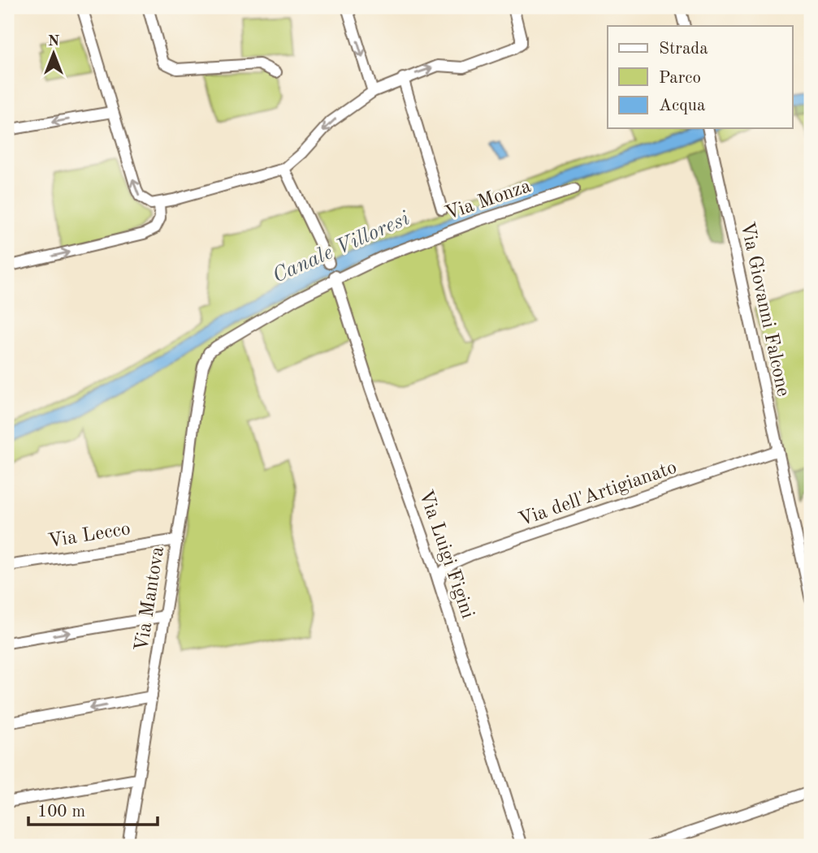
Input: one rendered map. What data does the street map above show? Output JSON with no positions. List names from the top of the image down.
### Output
{
  "streets": {
    "street": [
      "Via Monza",
      "Via Giovanni Falcone",
      "Via dell'Artigianato",
      "Via Lecco",
      "Via Luigi Figini",
      "Via Mantova"
    ]
  },
  "crossings": [
    ["Via Monza", "Via Luigi Figini"],
    ["Via Monza", "Via Mantova"],
    ["Via Giovanni Falcone", "Via dell'Artigianato"],
    ["Via dell'Artigianato", "Via Luigi Figini"],
    ["Via Lecco", "Via Mantova"]
  ],
  "water": ["Canale Villoresi"],
  "legend": ["Strada", "Parco", "Acqua"],
  "scale_bar": "100 m",
  "north": "top"
}
